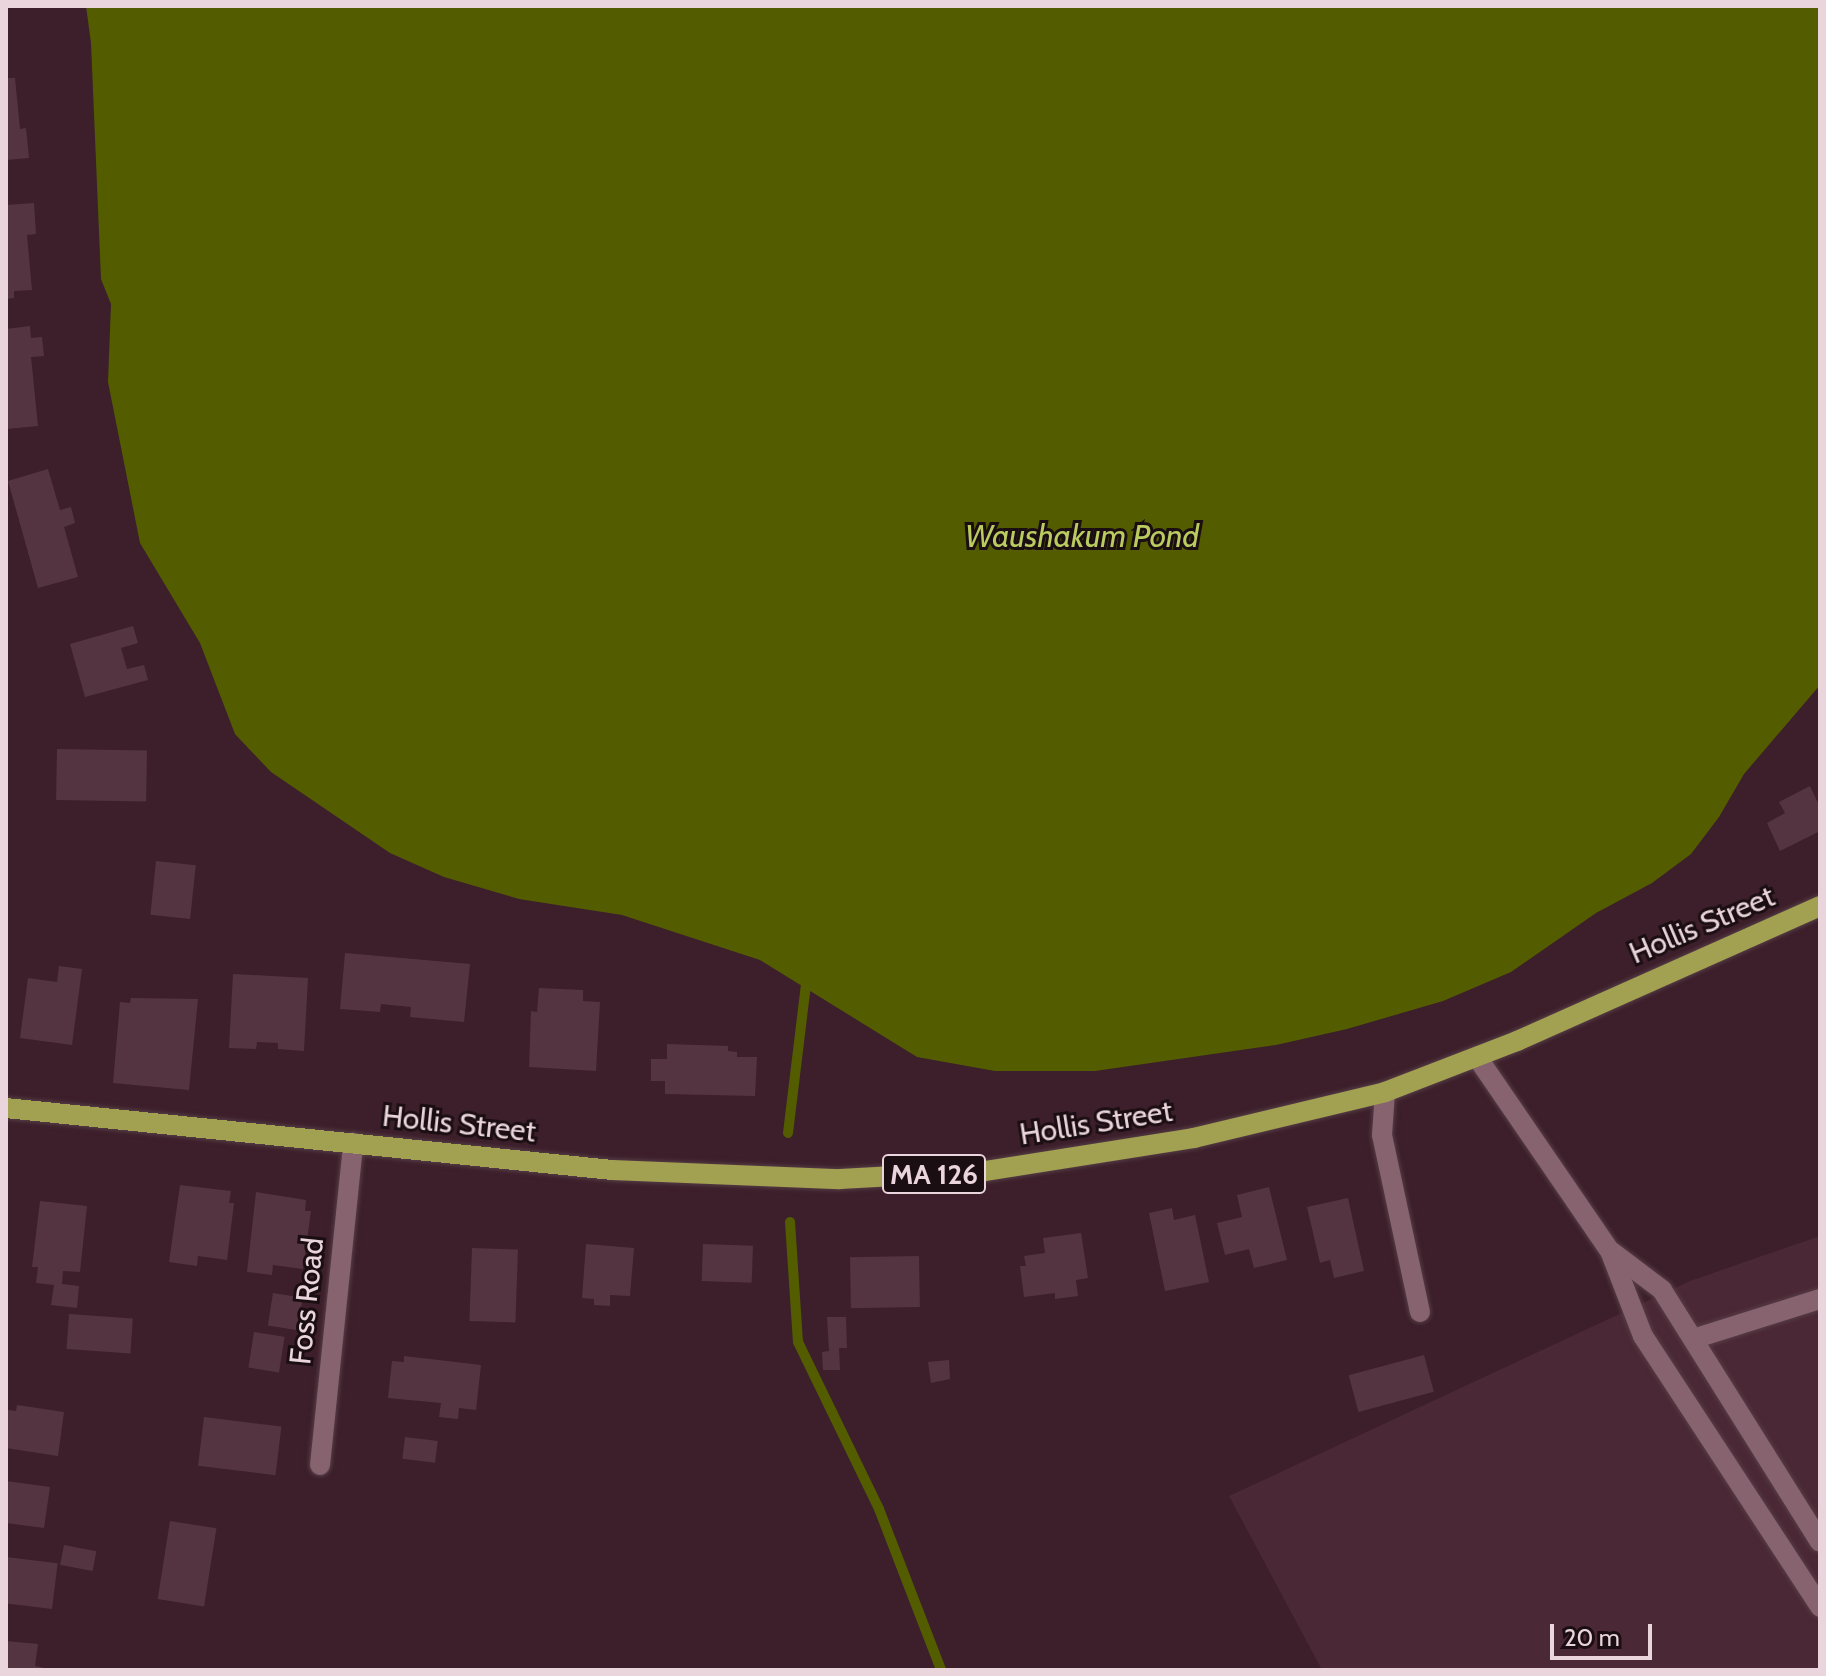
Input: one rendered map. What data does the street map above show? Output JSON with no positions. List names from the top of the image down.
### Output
{
  "streets": {
    "main road": ["Hollis Street", "MA 126"],
    "street": ["Foss Road"]
  },
  "crossings": [
    ["Hollis Street", "Foss Road"]
  ],
  "water": ["Waushakum Pond"],
  "scale_bar": "20 m"
}
